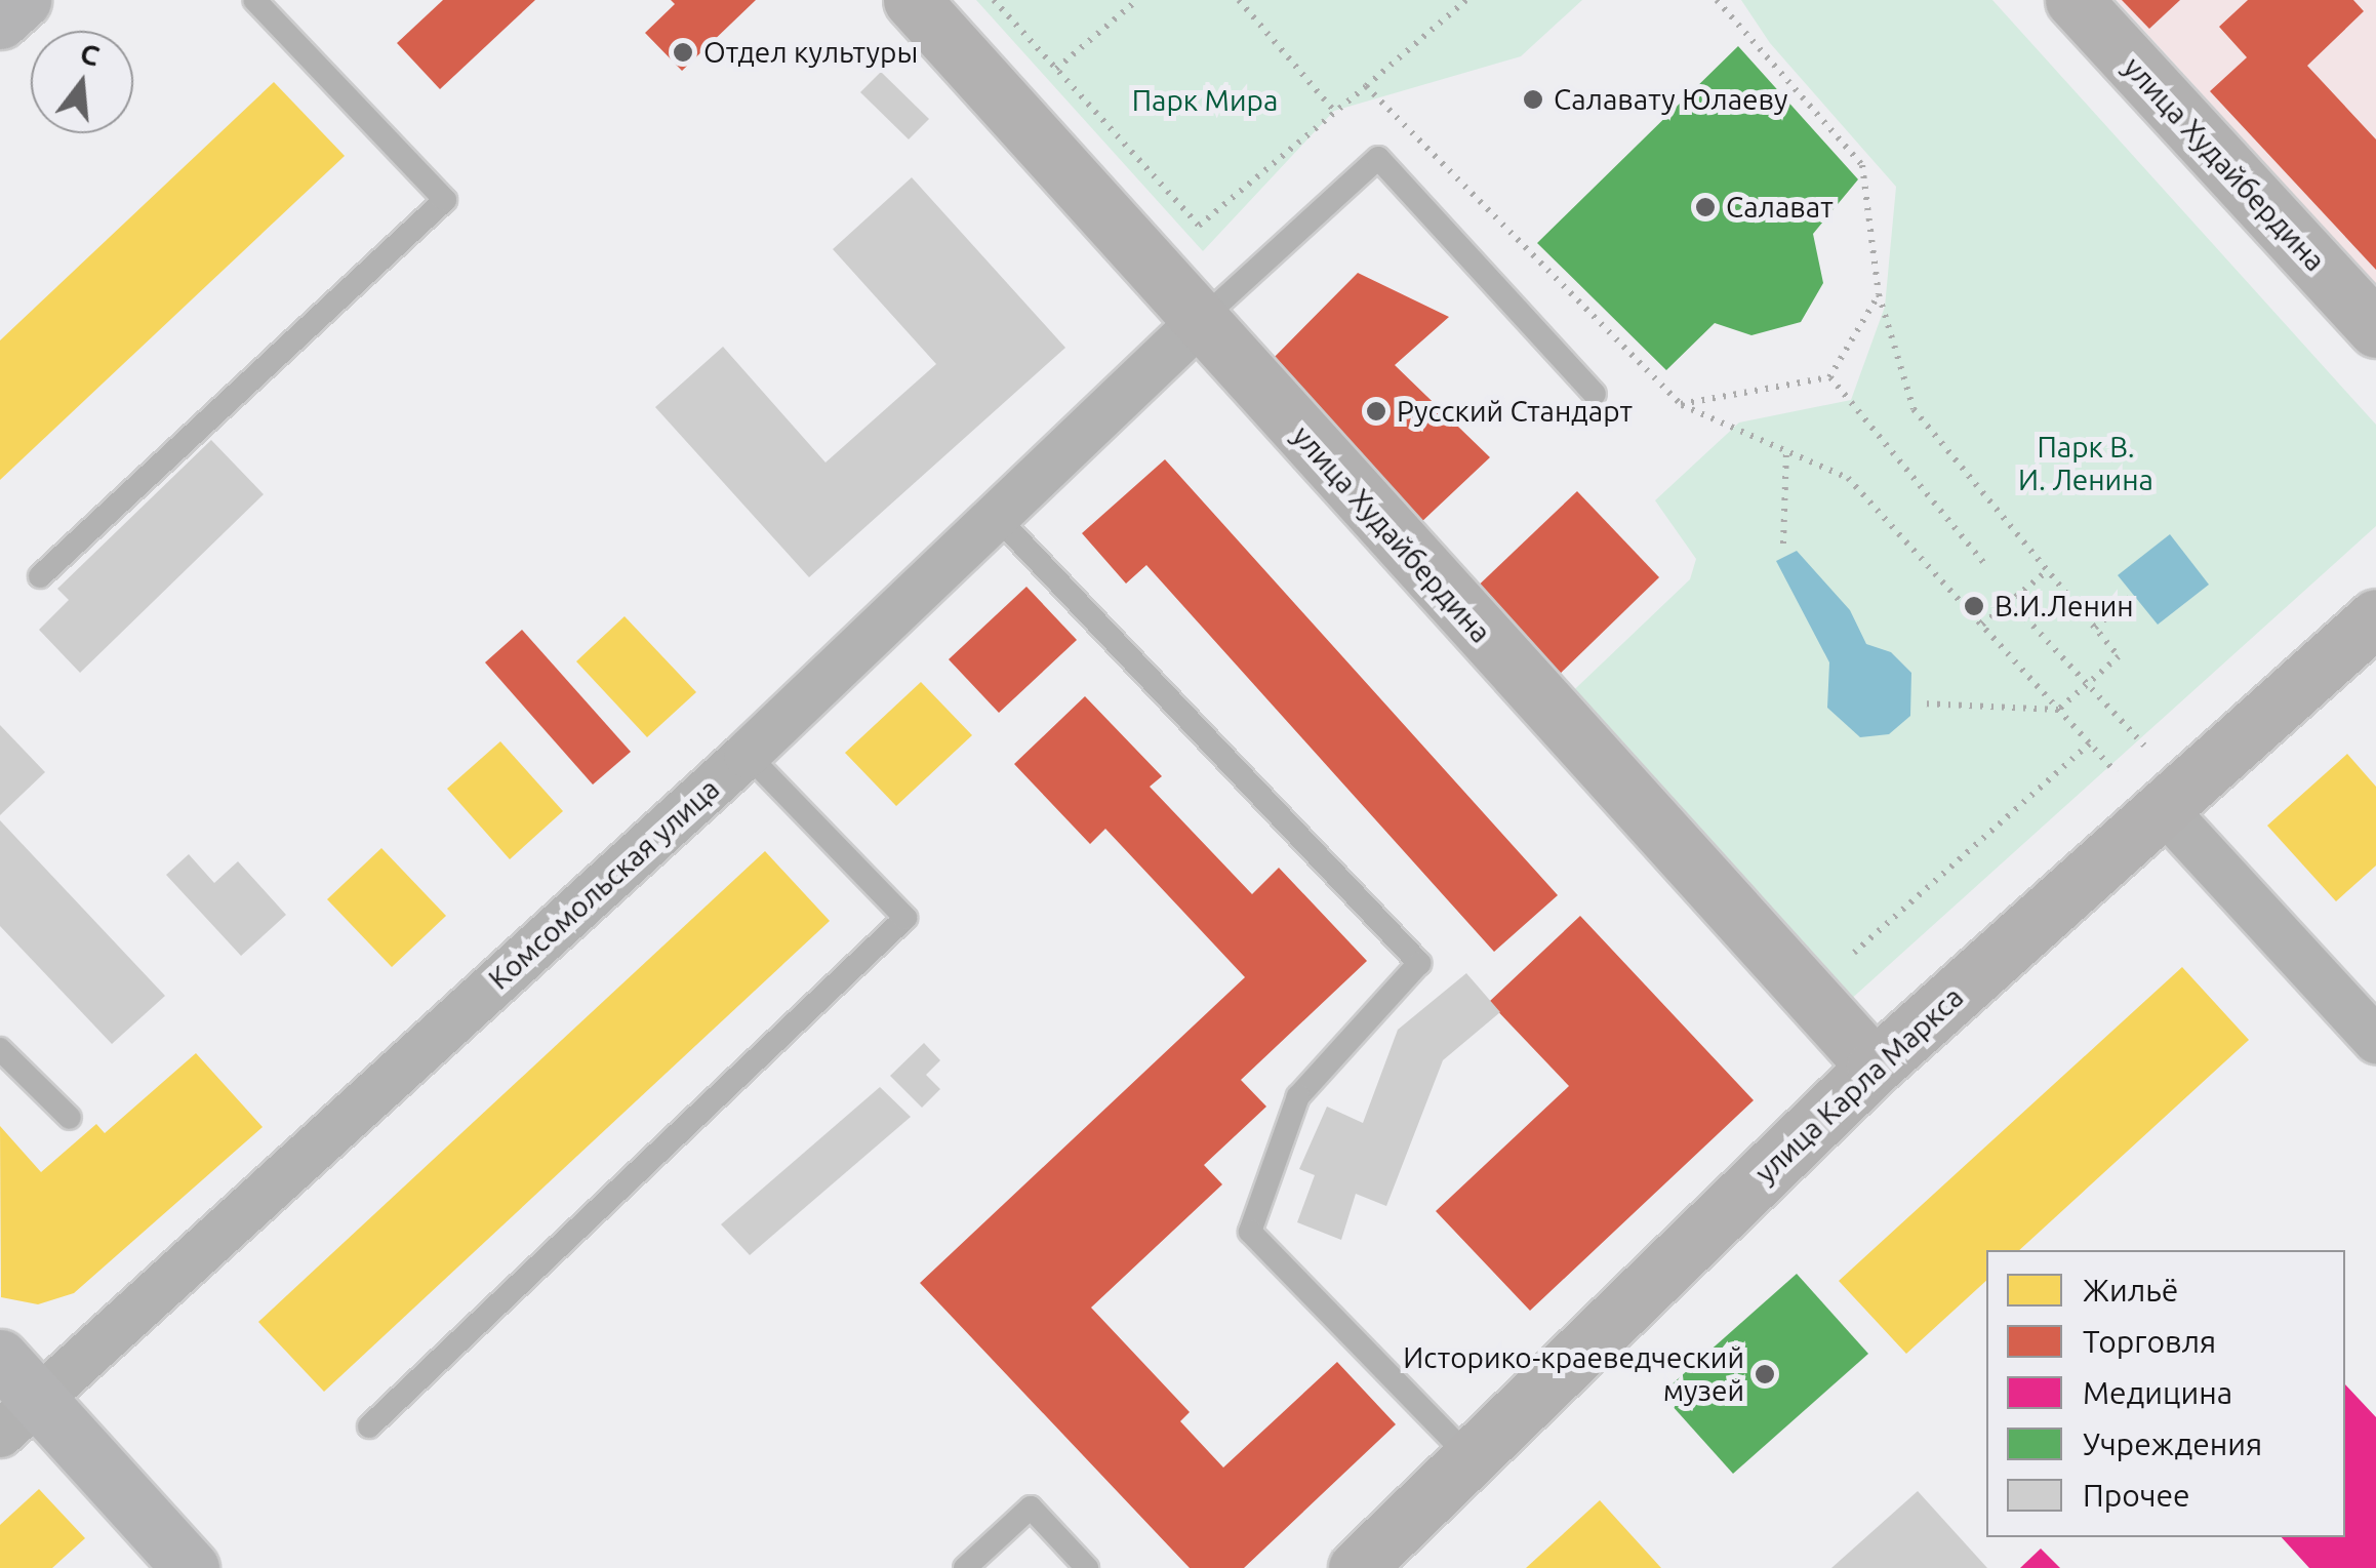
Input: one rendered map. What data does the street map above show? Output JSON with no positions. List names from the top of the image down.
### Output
{
  "streets": {
    "street": ["улица Худайбердина", "Комсомольская улица", "улица Карла Маркса"]
  },
  "crossings": [
    ["улица Худайбердина", "Комсомольская улица"],
    ["улица Худайбердина", "улица Карла Маркса"]
  ],
  "parks": ["Парк Мира", "Парк В. И. Ленина"],
  "places": [
    "Отдел культуры",
    "Салавату Юлаеву",
    "Салават",
    "Русский Стандарт",
    "В.И.Ленин",
    "Историко-краеведческий музей"
  ],
  "legend": [
    "Жильё",
    "Торговля",
    "Медицина",
    "Учреждения",
    "Прочее"
  ],
  "north": "top"
}
